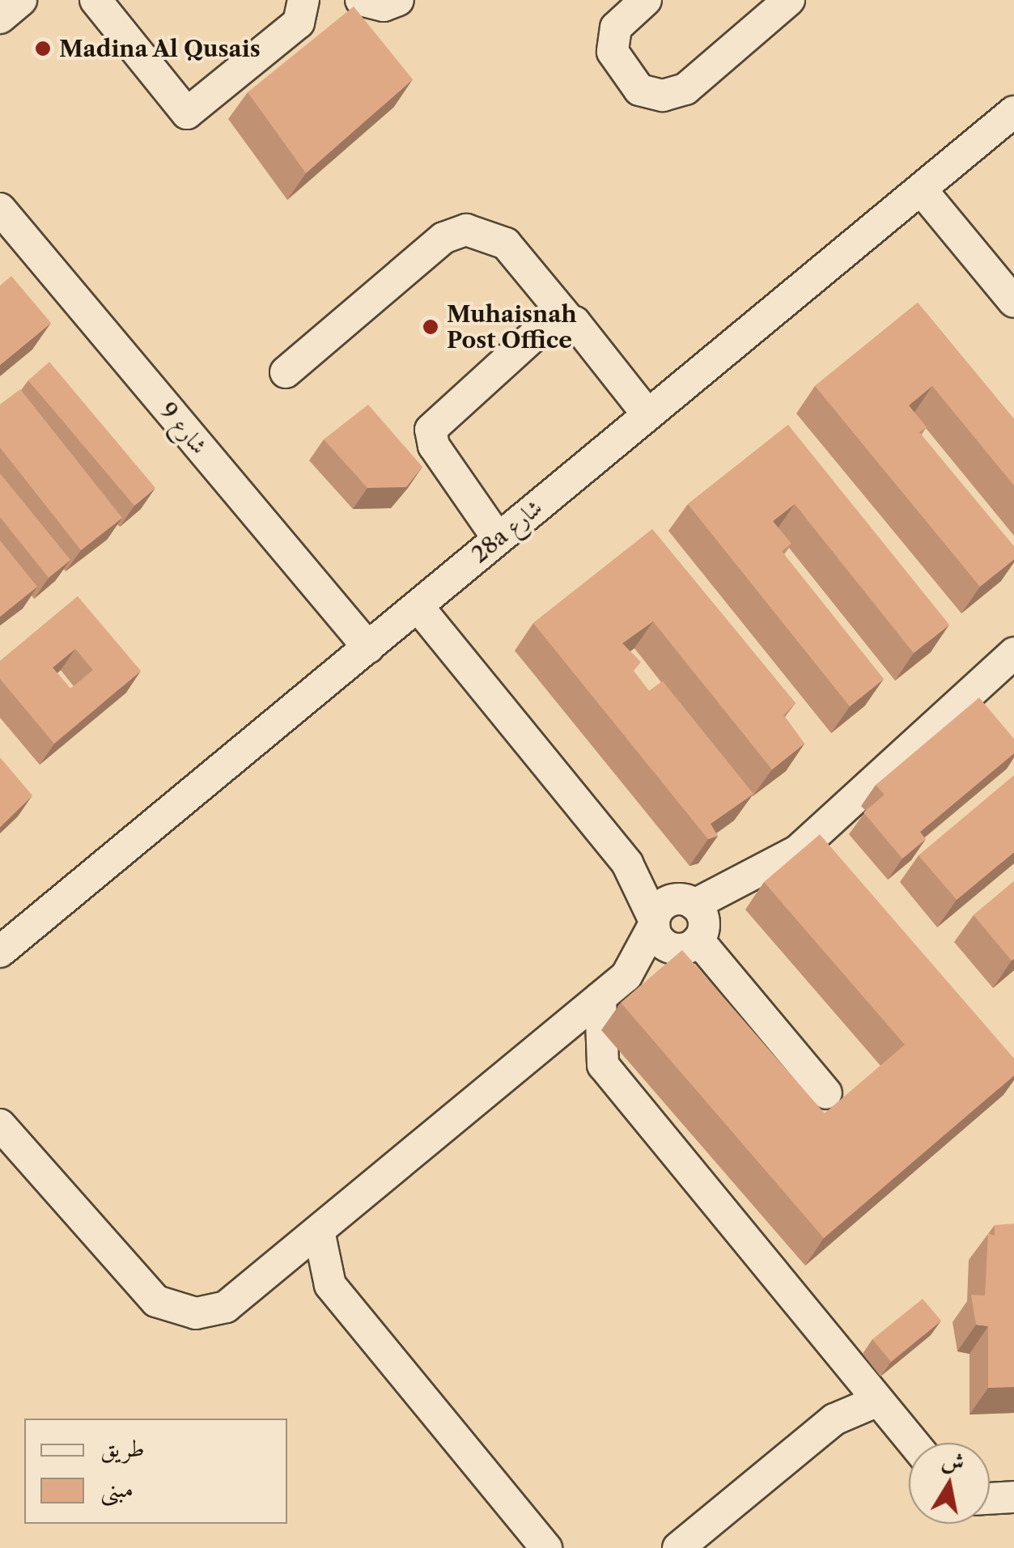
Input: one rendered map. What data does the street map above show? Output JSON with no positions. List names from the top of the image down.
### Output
{
  "streets": {
    "street": ["شارع 9", "28a شارع"]
  },
  "crossings": [
    ["شارع 9", "28a شارع"]
  ],
  "places": ["Madina Al Qusais", "Muhaisnah Post Office"],
  "legend": ["طريق", "مبنى"],
  "north": "top"
}
